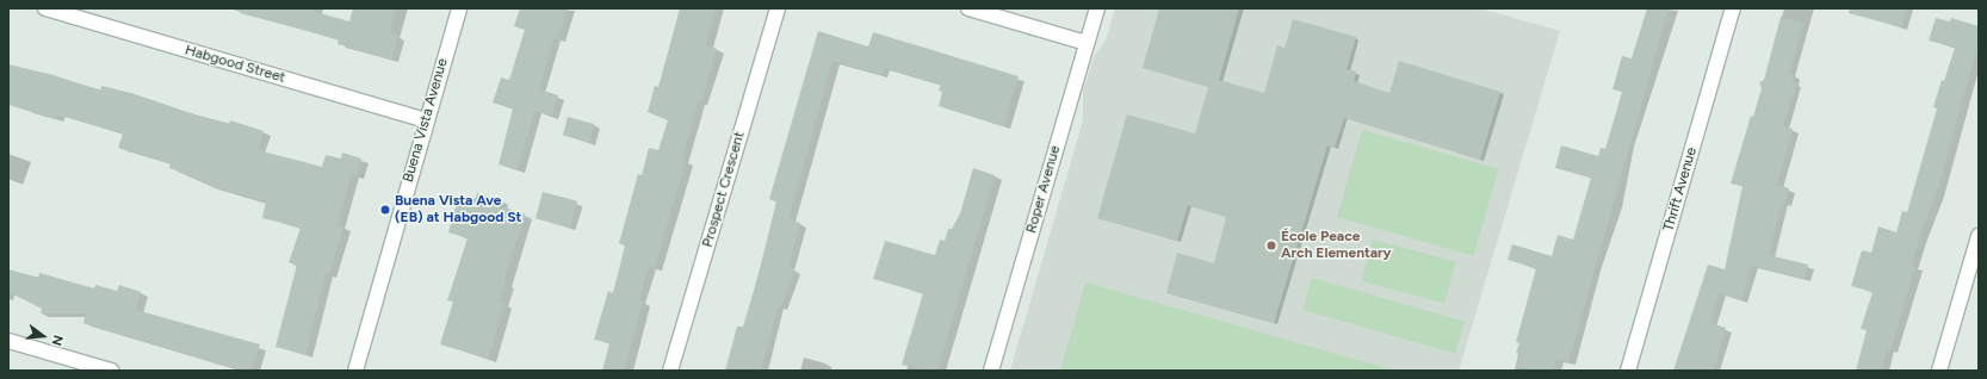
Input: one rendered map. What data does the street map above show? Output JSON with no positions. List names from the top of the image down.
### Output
{
  "streets": {
    "street": [
      "Habgood Street",
      "Buena Vista Avenue",
      "Prospect Crescent",
      "Roper Avenue",
      "Thrift Avenue"
    ]
  },
  "crossings": [
    ["Habgood Street", "Buena Vista Avenue"]
  ],
  "places": ["Buena Vista Ave (EB) at Habgood St", "École Peace Arch Elementary"],
  "north": "right"
}
